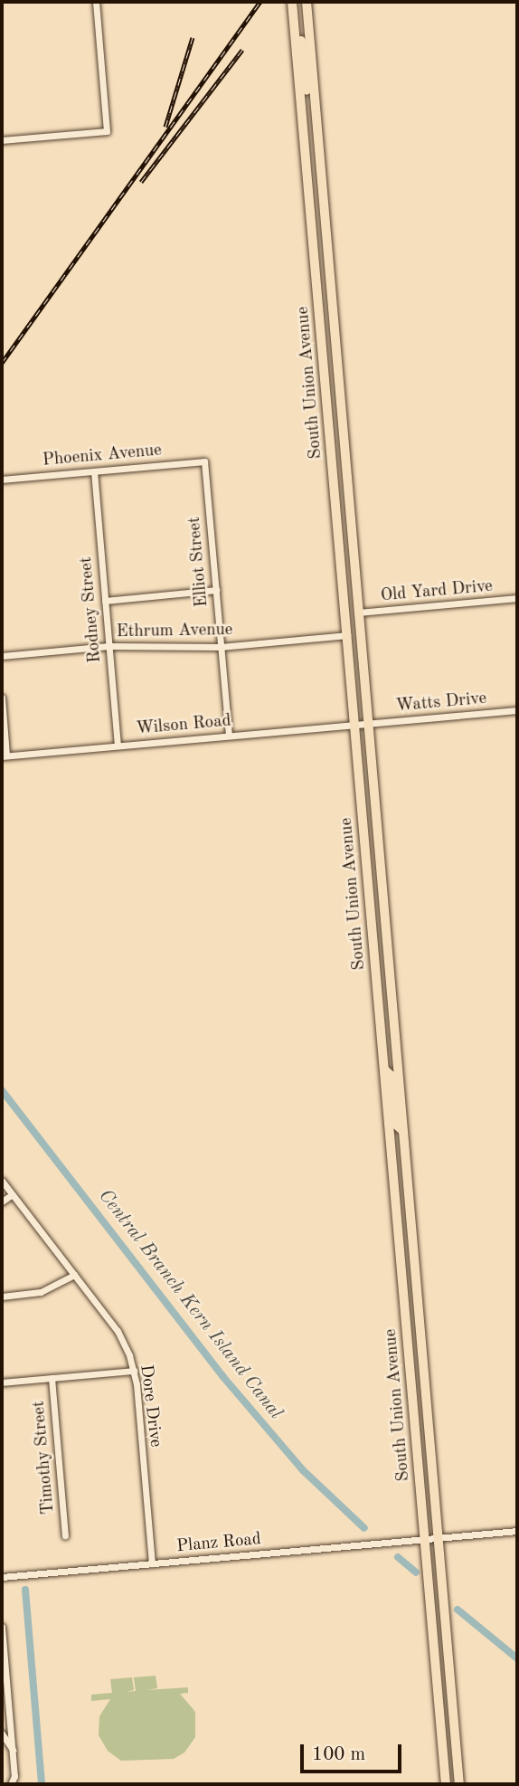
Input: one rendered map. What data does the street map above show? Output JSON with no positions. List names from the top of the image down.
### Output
{
  "streets": {
    "main road": ["South Union Avenue"],
    "street": [
      "Phoenix Avenue",
      "Elliot Street",
      "Old Yard Drive",
      "Rodney Street",
      "Ethrum Avenue",
      "Watts Drive",
      "Wilson Road",
      "Dore Drive",
      "Timothy Street",
      "Planz Road"
    ]
  },
  "crossings": [
    ["South Union Avenue", "Old Yard Drive"],
    ["South Union Avenue", "Ethrum Avenue"],
    ["South Union Avenue", "Watts Drive"],
    ["South Union Avenue", "Wilson Road"],
    ["South Union Avenue", "Planz Road"],
    ["Phoenix Avenue", "Elliot Street"],
    ["Phoenix Avenue", "Rodney Street"],
    ["Elliot Street", "Ethrum Avenue"],
    ["Elliot Street", "Wilson Road"],
    ["Rodney Street", "Ethrum Avenue"],
    ["Rodney Street", "Wilson Road"],
    ["Watts Drive", "Wilson Road"],
    ["Dore Drive", "Planz Road"]
  ],
  "water": ["Central Branch Kern Island Canal"],
  "scale_bar": "100 m"
}
